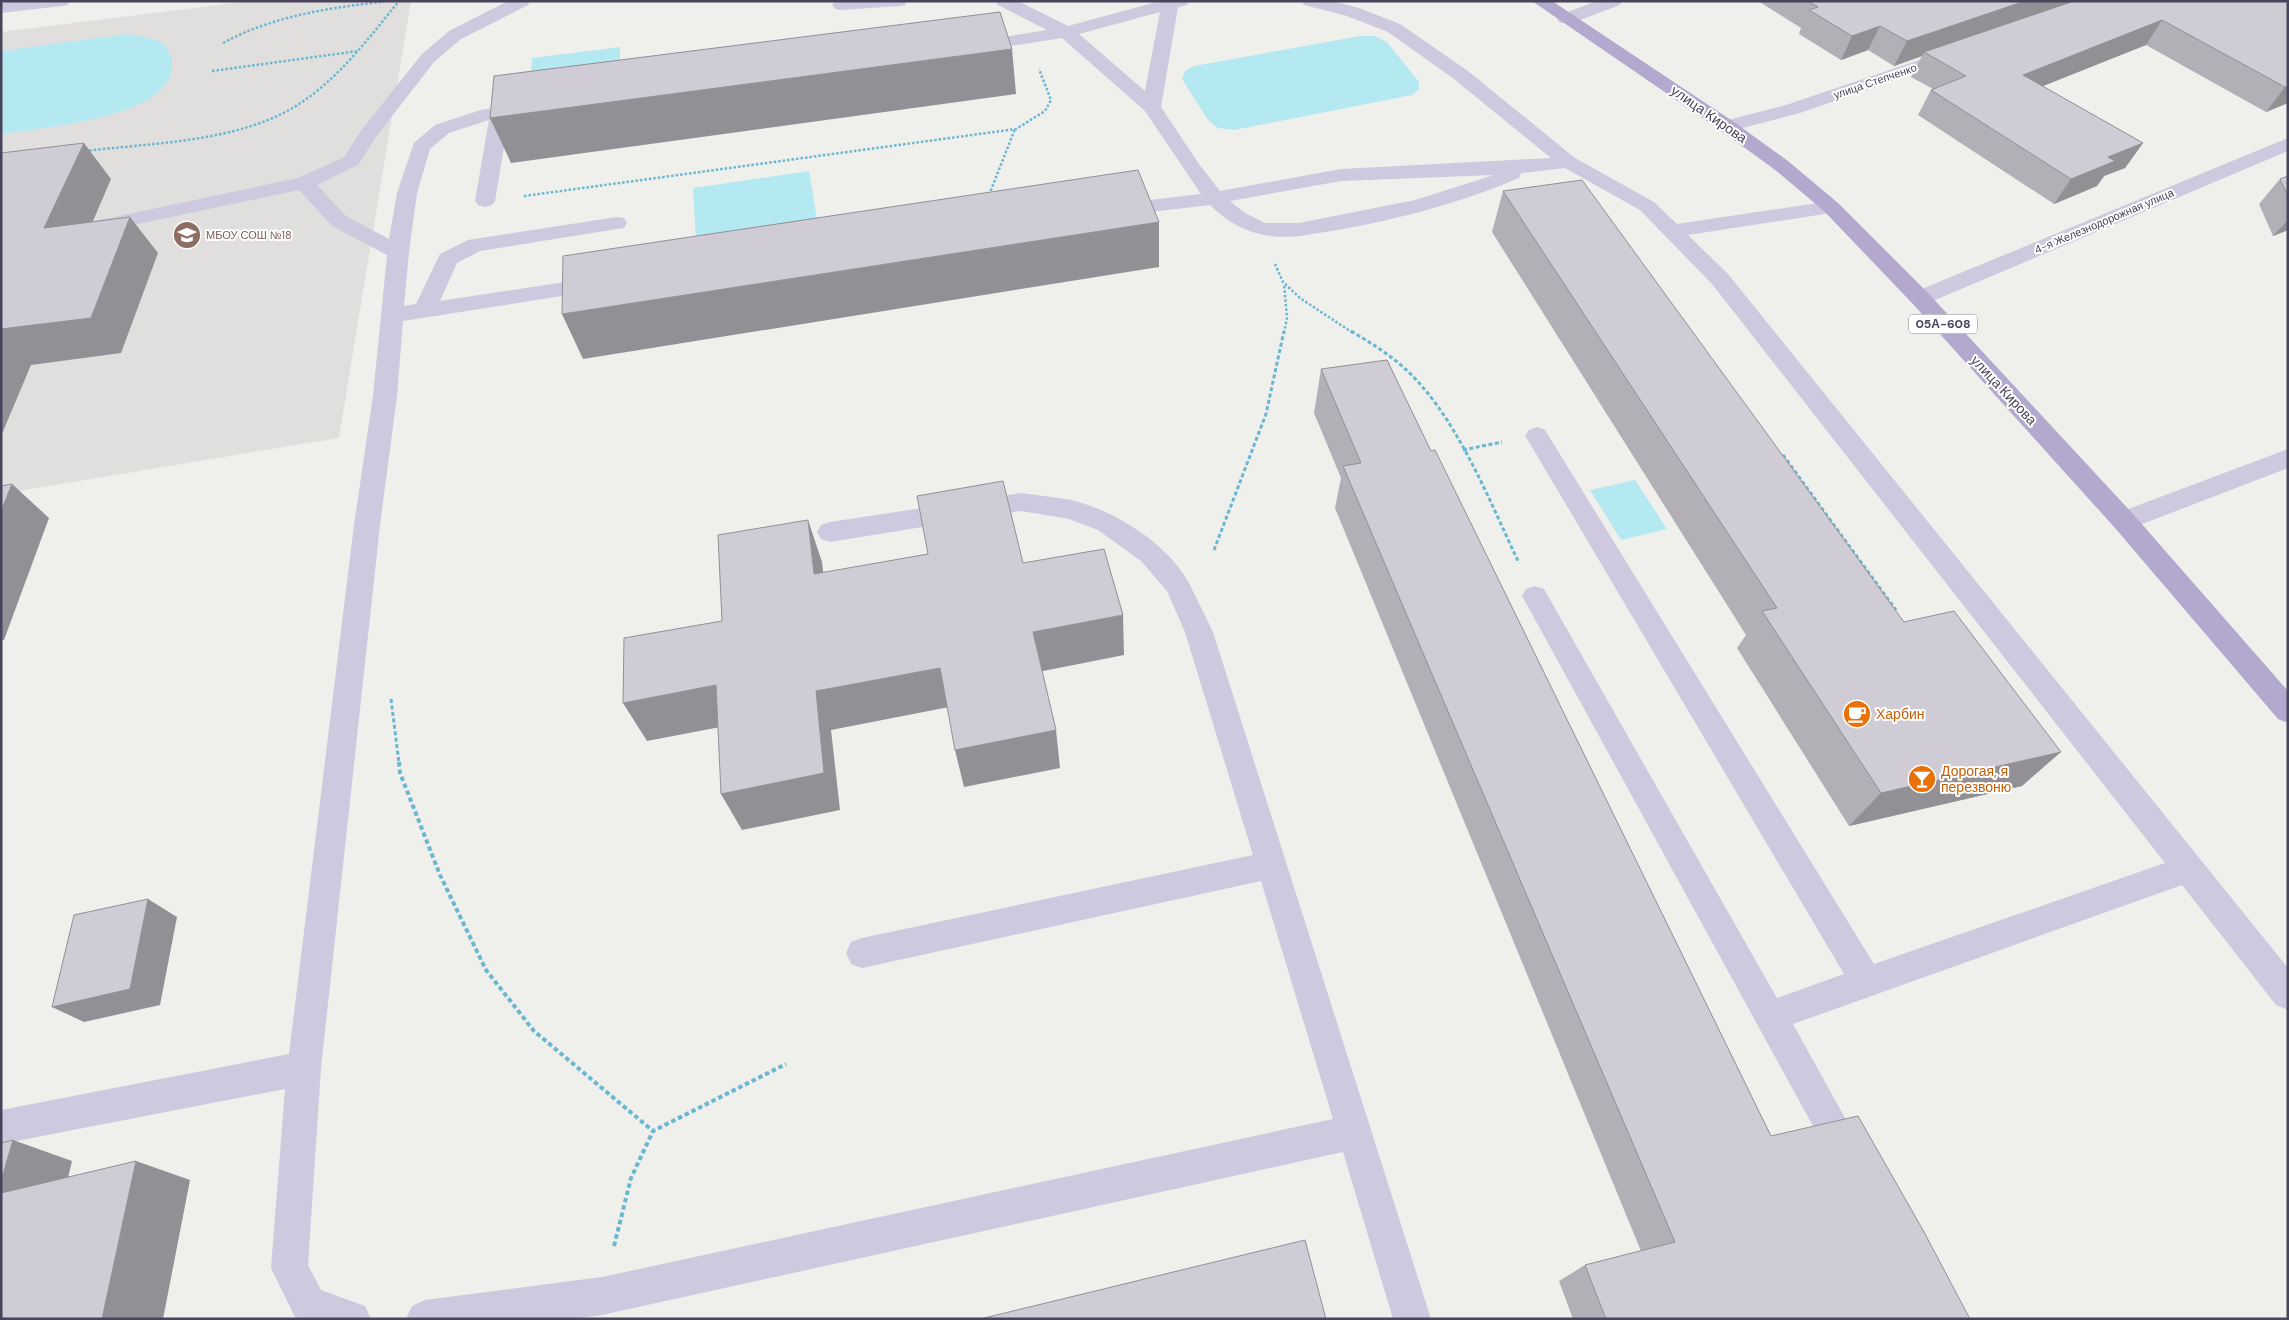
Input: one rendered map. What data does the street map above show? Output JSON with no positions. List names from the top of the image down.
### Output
{
  "streets": {
    "main road": ["улица Кирова", "05А-608"],
    "street": ["улица Степченко", "4-я Железнодорожная улица"]
  },
  "crossings": [
    ["улица Степченко", "улица Кирова"],
    ["улица Кирова", "4-я Железнодорожная улица"]
  ],
  "places": {
    "school or university": ["МБОУ СОШ №18"],
    "cafe": ["Харбин"],
    "bar": ["Дорогая, я перезвоню"]
  }
}
